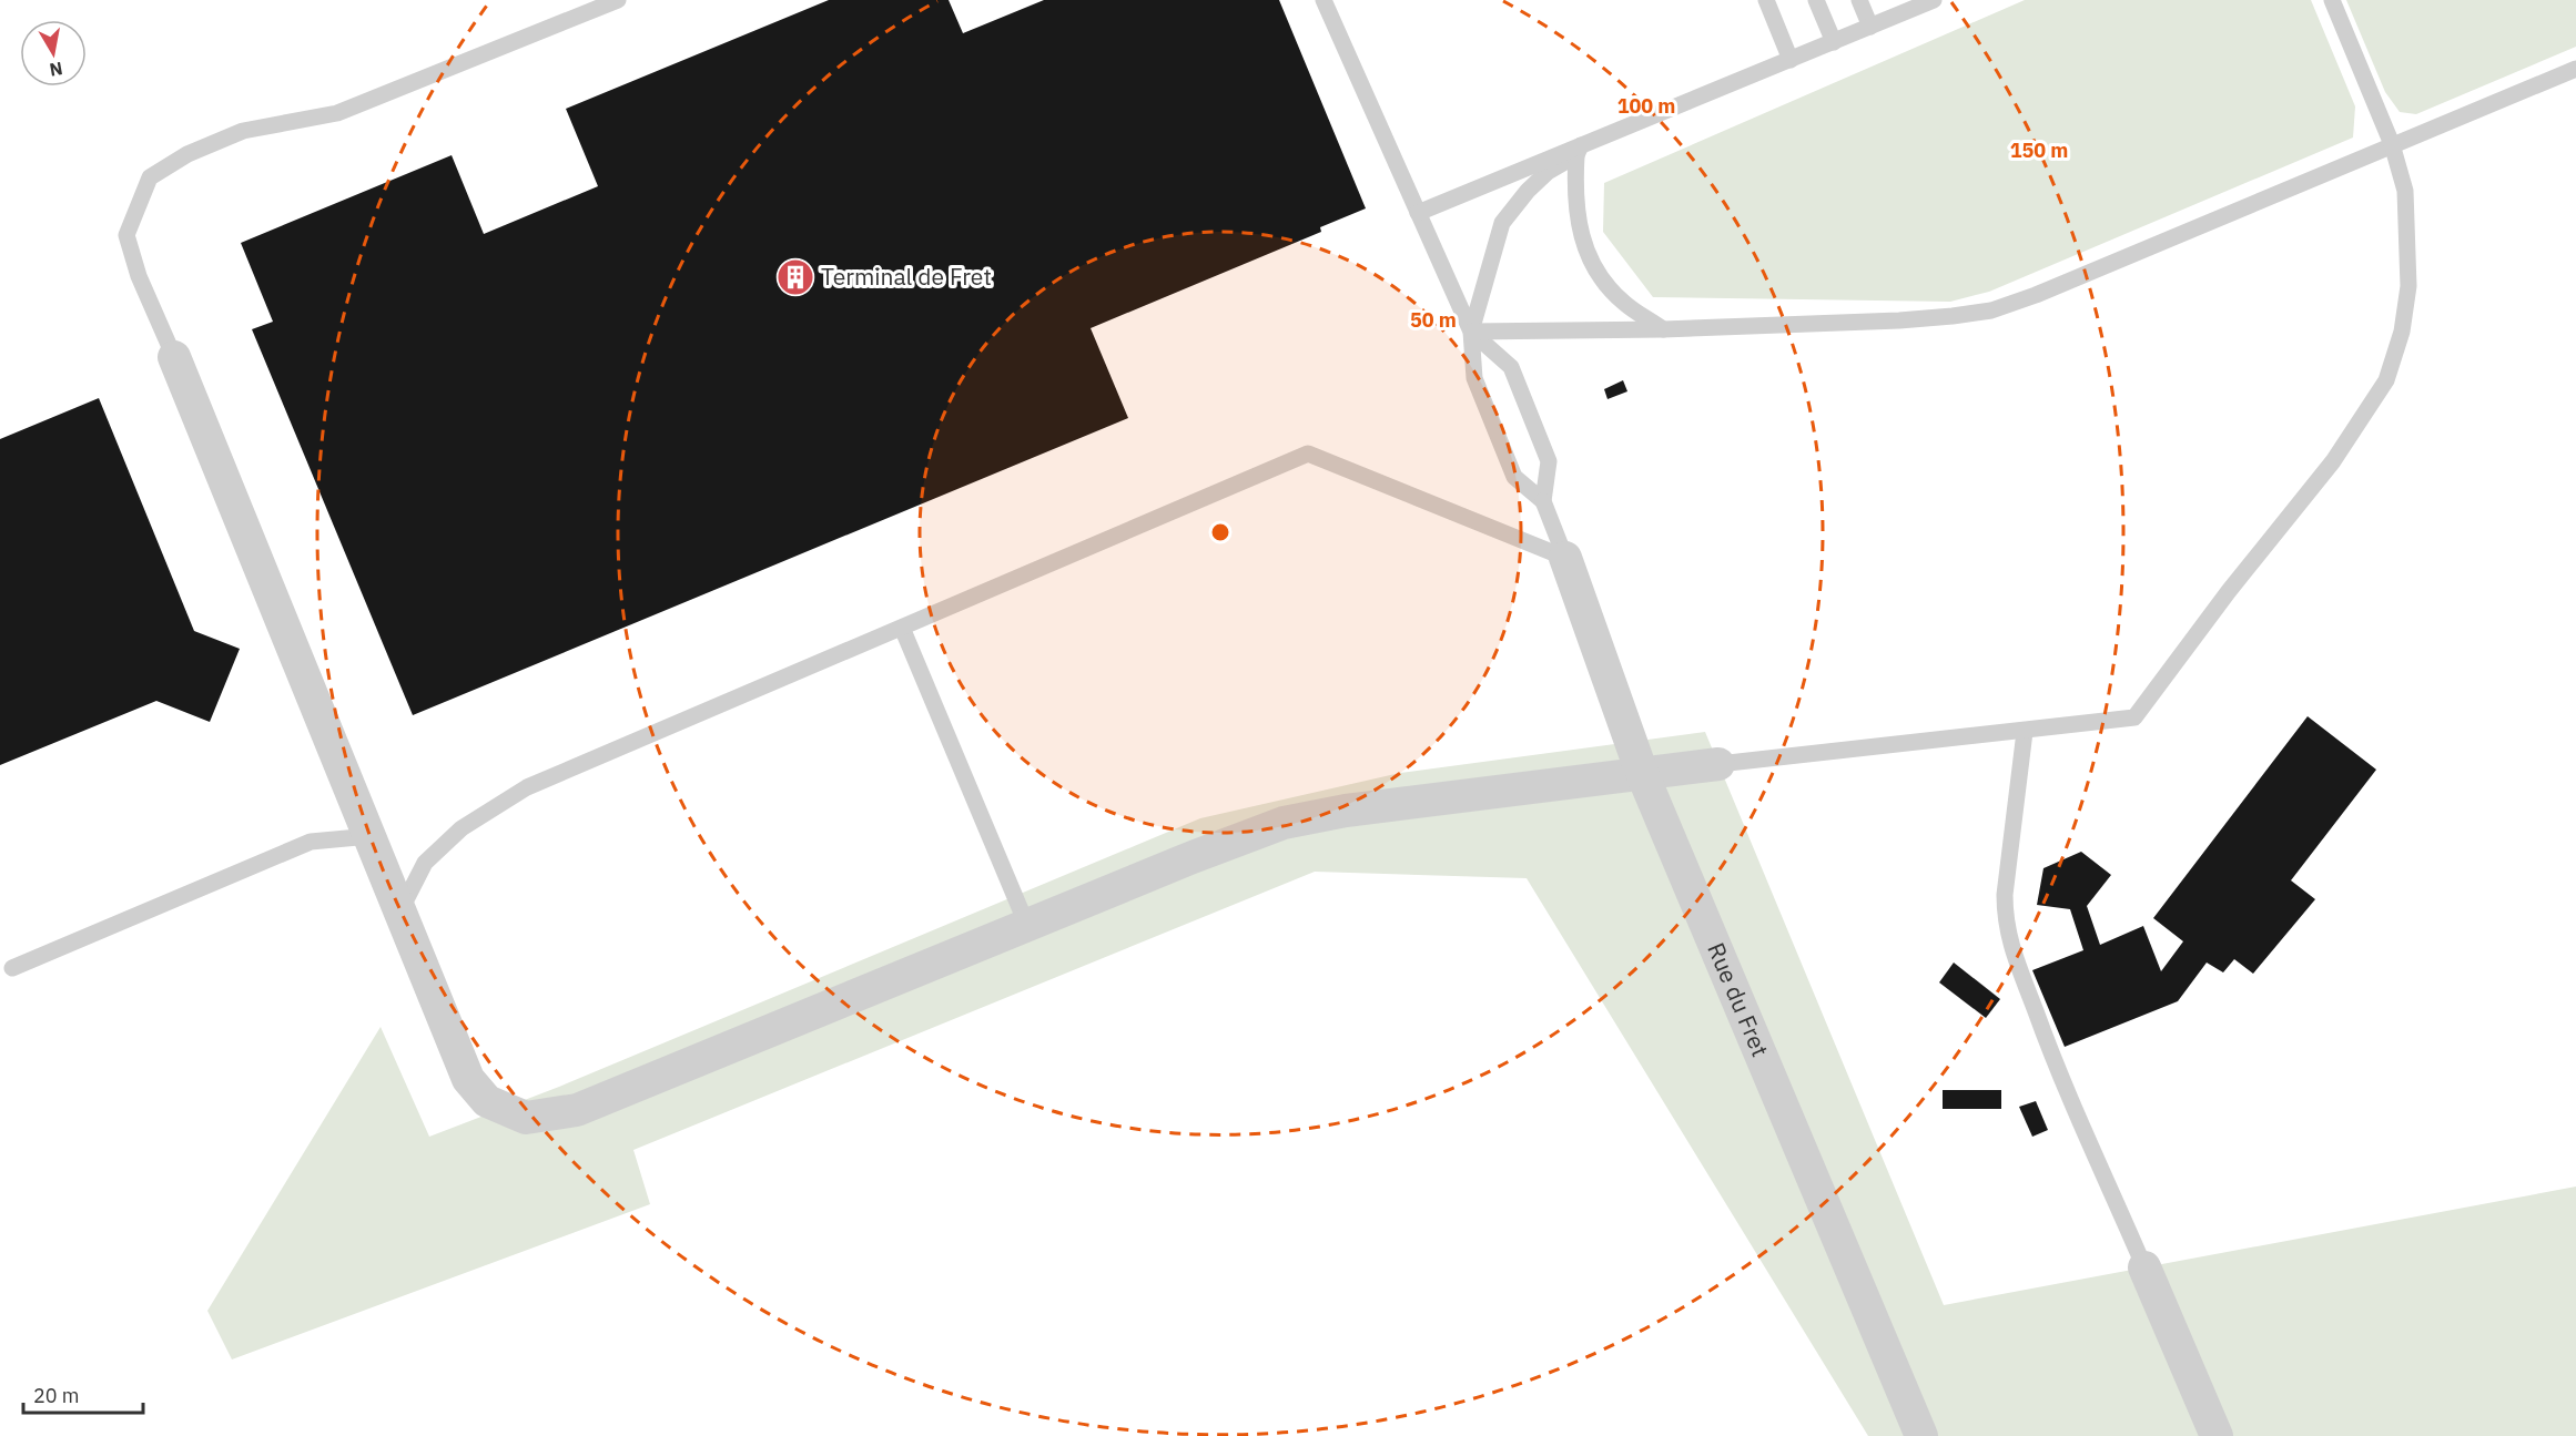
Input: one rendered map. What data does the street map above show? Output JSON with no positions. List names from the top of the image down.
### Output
{
  "streets": {
    "street": ["Rue du Fret"]
  },
  "places": {
    "building": ["Terminal de Fret"]
  },
  "scale_bar": "20 m",
  "north": "bottom",
  "rings": ["100 m", "150 m", "50 m"]
}
